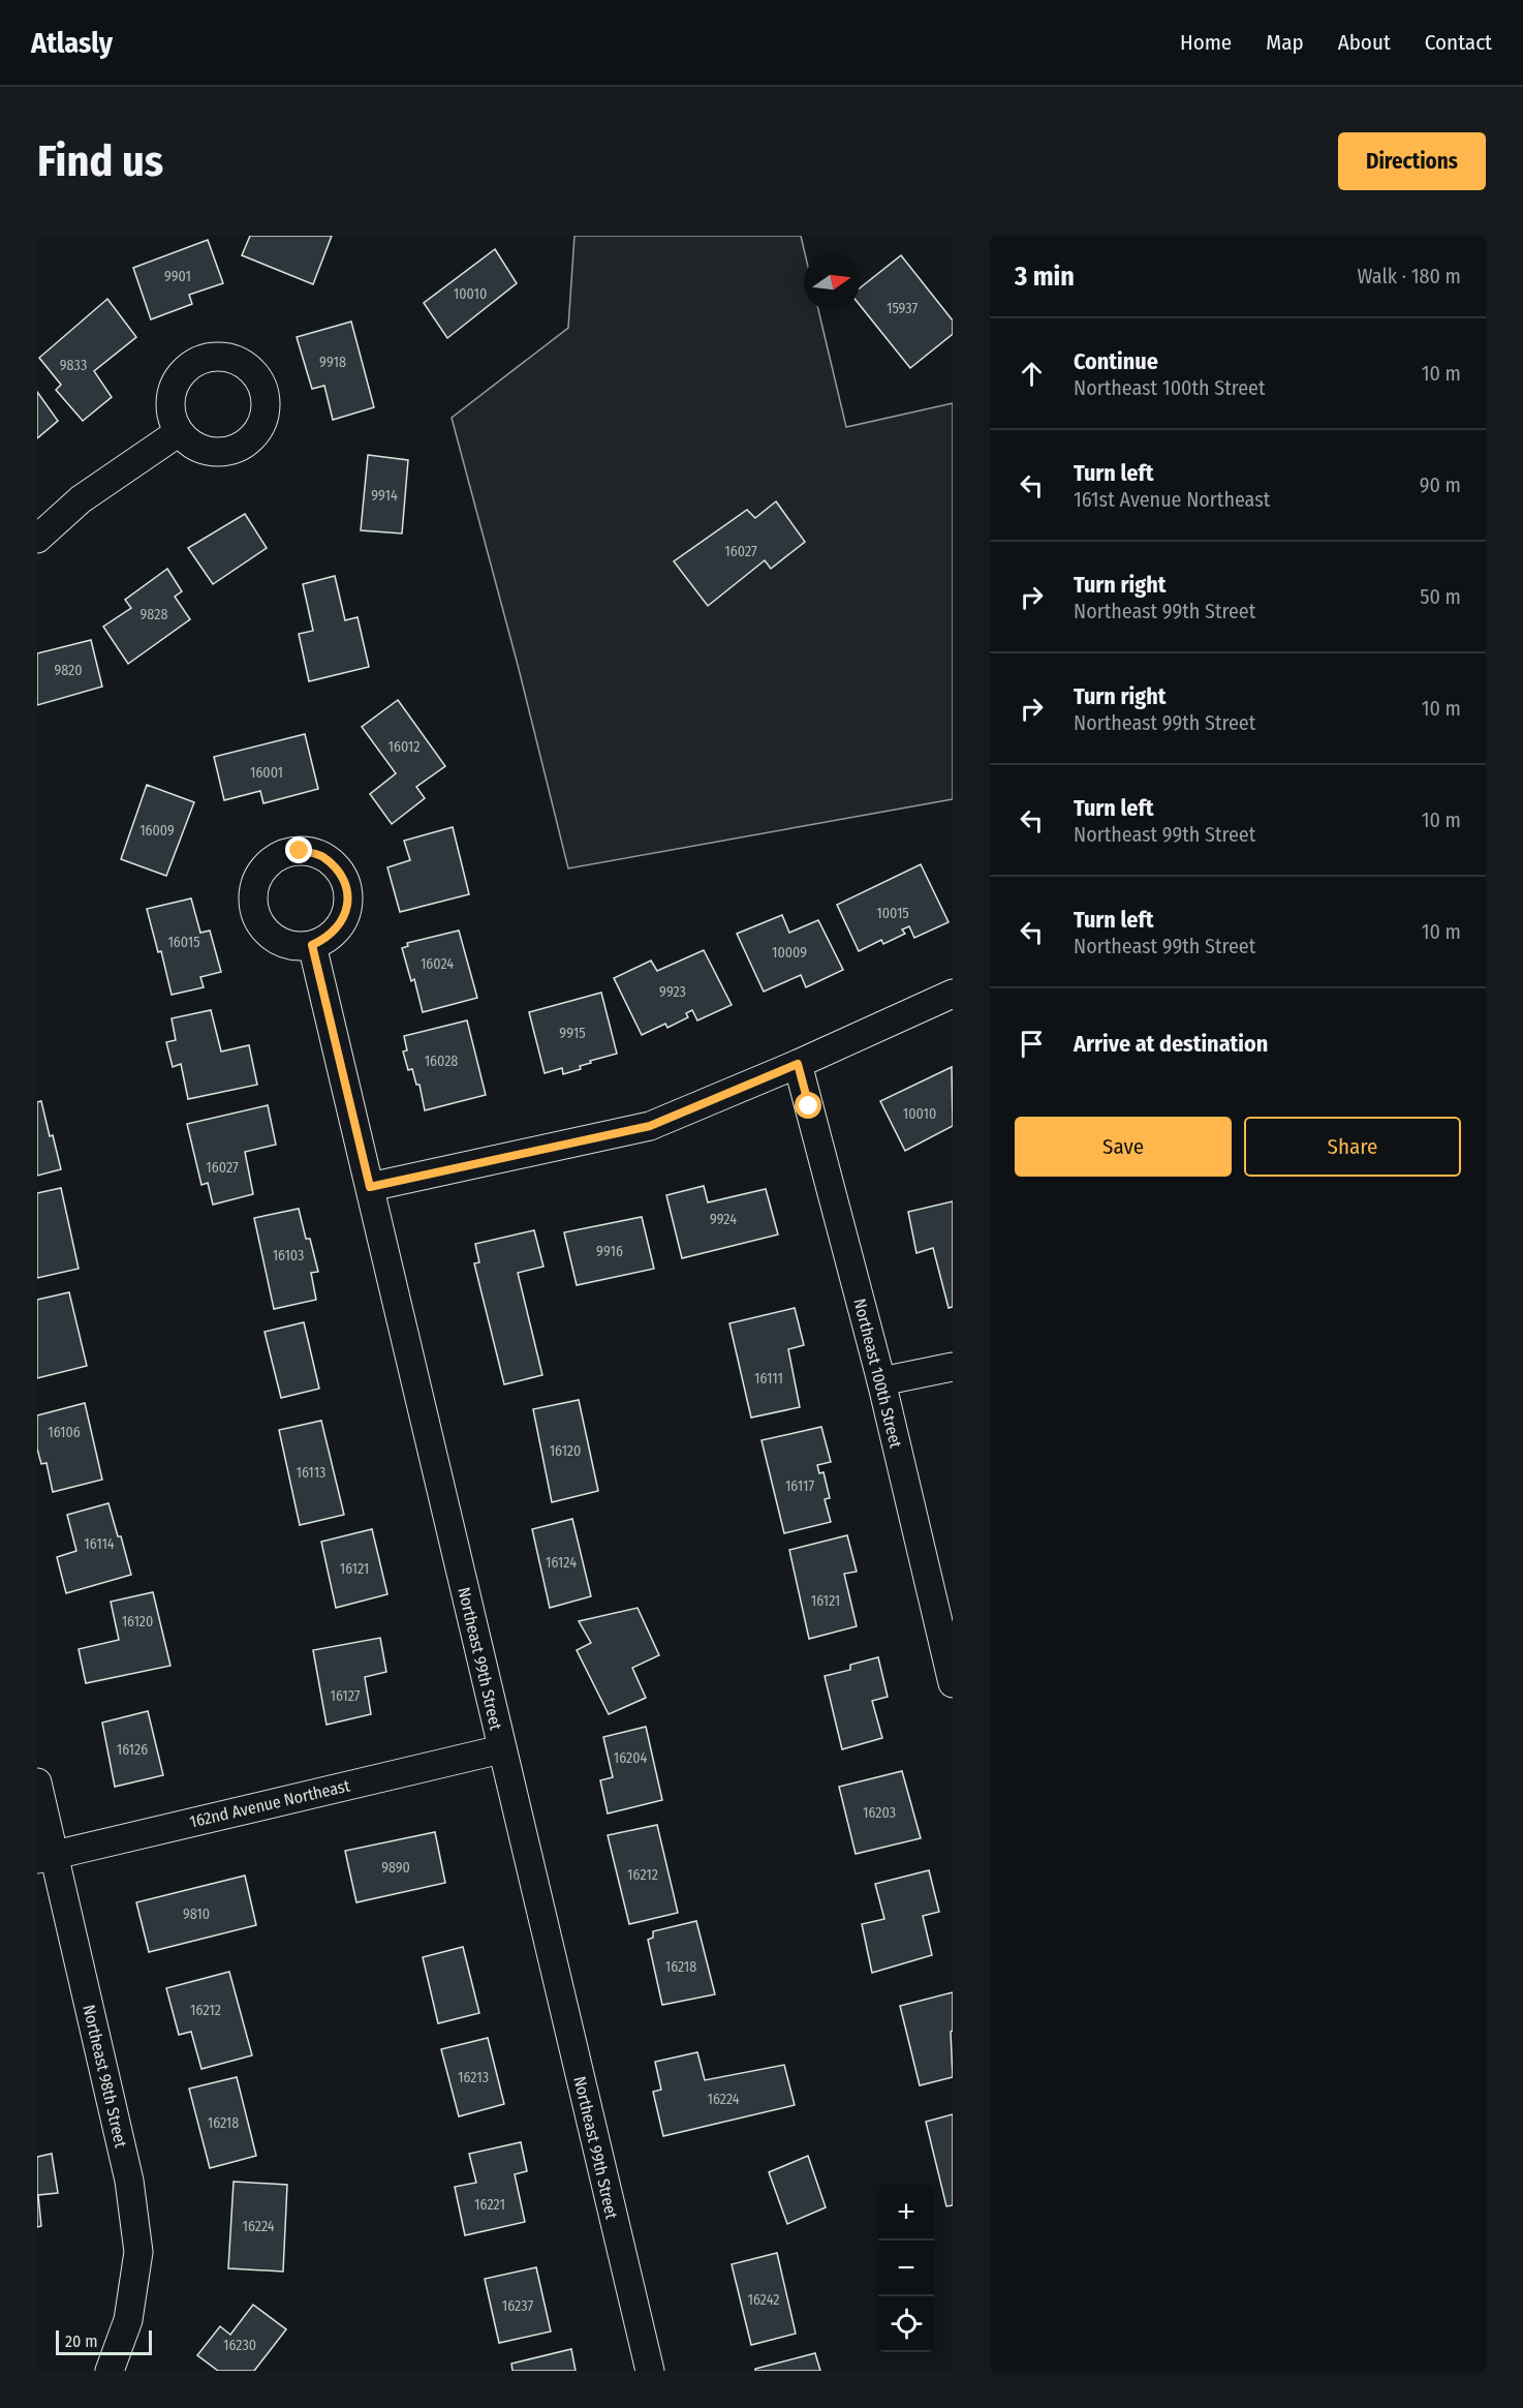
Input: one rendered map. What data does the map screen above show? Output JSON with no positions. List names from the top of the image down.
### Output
{
  "streets": {
    "street": [
      "Northeast 100th Street",
      "Northeast 99th Street",
      "162nd Avenue Northeast",
      "Northeast 98th Street"
    ]
  },
  "crossings": [
    ["Northeast 99th Street", "162nd Avenue Northeast"],
    ["162nd Avenue Northeast", "Northeast 98th Street"]
  ],
  "house_numbers": [
    "9901",
    "10010",
    "15937",
    "9918",
    "9833",
    "9914",
    "16027",
    "9828",
    "9820",
    "16012",
    "16001",
    "16009",
    "10015",
    "16015",
    "10009",
    "16024",
    "9923",
    "9915",
    "16028",
    "10010",
    "16027",
    "9924",
    "9916",
    "16103",
    "16111",
    "16106",
    "16120",
    "16113",
    "16117",
    "16114",
    "16124",
    "16121",
    "16121",
    "16120",
    "16127",
    "16126",
    "16204",
    "16203",
    "9890",
    "16212",
    "9810",
    "16218",
    "16212",
    "16213",
    "16224",
    "16218",
    "16221",
    "16224",
    "16242",
    "16237",
    "16230"
  ],
  "scale_bar": "20 m",
  "north": "right",
  "page": {
    "header": "Atlasly",
    "nav": [
      "Home",
      "Map",
      "About",
      "Contact"
    ],
    "buttons": [
      "Directions",
      ["Save", "Share"]
    ],
    "title": "Find us",
    "heading": ["3 min", "Walk · 180 m"],
    "list": [
      ["Continue", "Northeast 100th Street", "10 m"],
      ["Turn left", "161st Avenue Northeast", "90 m"],
      ["Turn right", "Northeast 99th Street", "50 m"],
      ["Turn right", "Northeast 99th Street", "10 m"],
      ["Turn left", "Northeast 99th Street", "10 m"],
      ["Turn left", "Northeast 99th Street", "10 m"],
      "Arrive at destination"
    ],
    "map_buttons": ["+", "−"],
    "scale": "20 m"
  }
}
